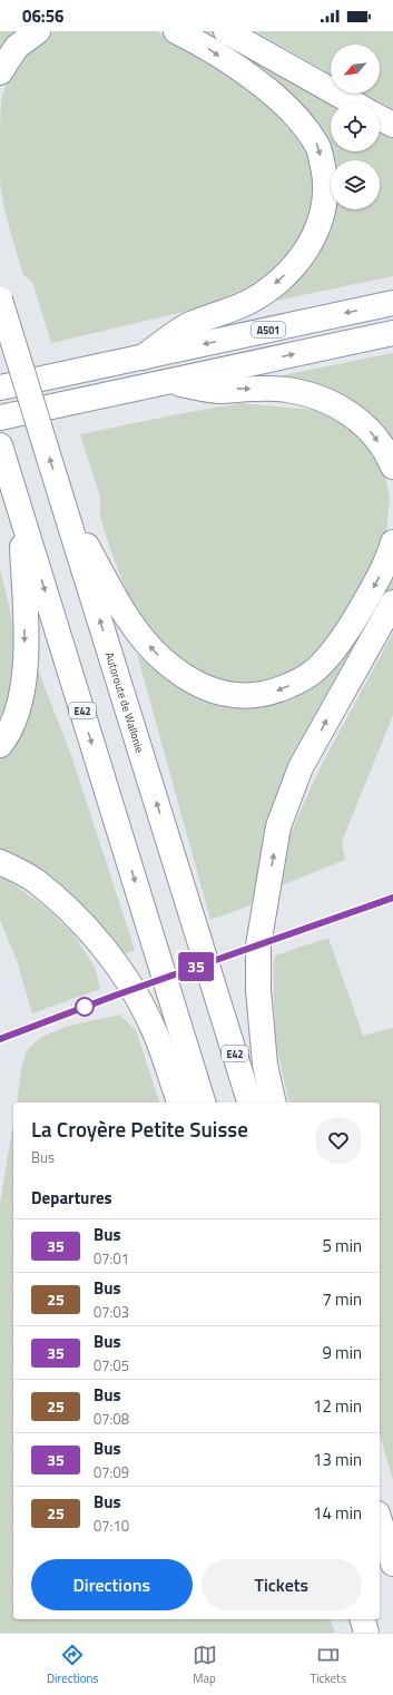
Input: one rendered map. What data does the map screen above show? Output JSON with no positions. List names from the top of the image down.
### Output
{
  "streets": {
    "highway": ["A501", "Autoroute de Wallonie", "E42"]
  },
  "lines": ["bus line 35"],
  "north": "bottom left",
  "page": {
    "status": "06:56",
    "on_map": "35",
    "heading": [
      ["La Croyère Petite Suisse", "Bus"],
      "Departures"
    ],
    "list": [
      {
        "mark": "35",
        "name": "Bus",
        "note": "07:01",
        "value": "5 min"
      },
      {
        "mark": "25",
        "name": "Bus",
        "note": "07:03",
        "value": "7 min"
      },
      {
        "mark": "35",
        "name": "Bus",
        "note": "07:05",
        "value": "9 min"
      },
      {
        "mark": "25",
        "name": "Bus",
        "note": "07:08",
        "value": "12 min"
      },
      {
        "mark": "35",
        "name": "Bus",
        "note": "07:09",
        "value": "13 min"
      },
      {
        "mark": "25",
        "name": "Bus",
        "note": "07:10",
        "value": "14 min"
      }
    ],
    "buttons": ["Directions", "Tickets"],
    "tabs": ["Directions", "Map", "Tickets"]
  }
}
